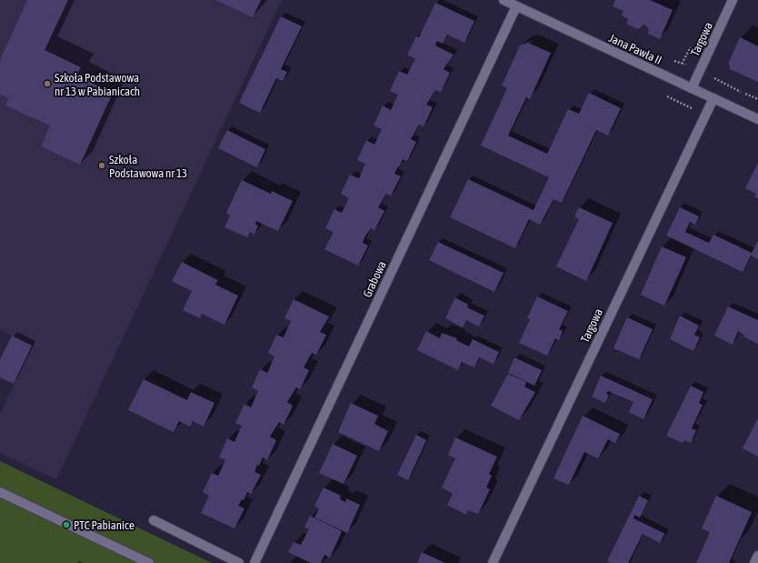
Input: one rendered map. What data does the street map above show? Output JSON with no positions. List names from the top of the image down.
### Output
{
  "streets": {
    "street": ["Targowa", "Jana Pawła II", "Grabowa"]
  },
  "crossings": [
    ["Targowa", "Jana Pawła II"],
    ["Jana Pawła II", "Grabowa"]
  ],
  "places": ["Szkoła Podstawowa nr 13 w Pabianicach", "Szkoła Podstawowa nr 13", "PTC Pabianice"]
}
